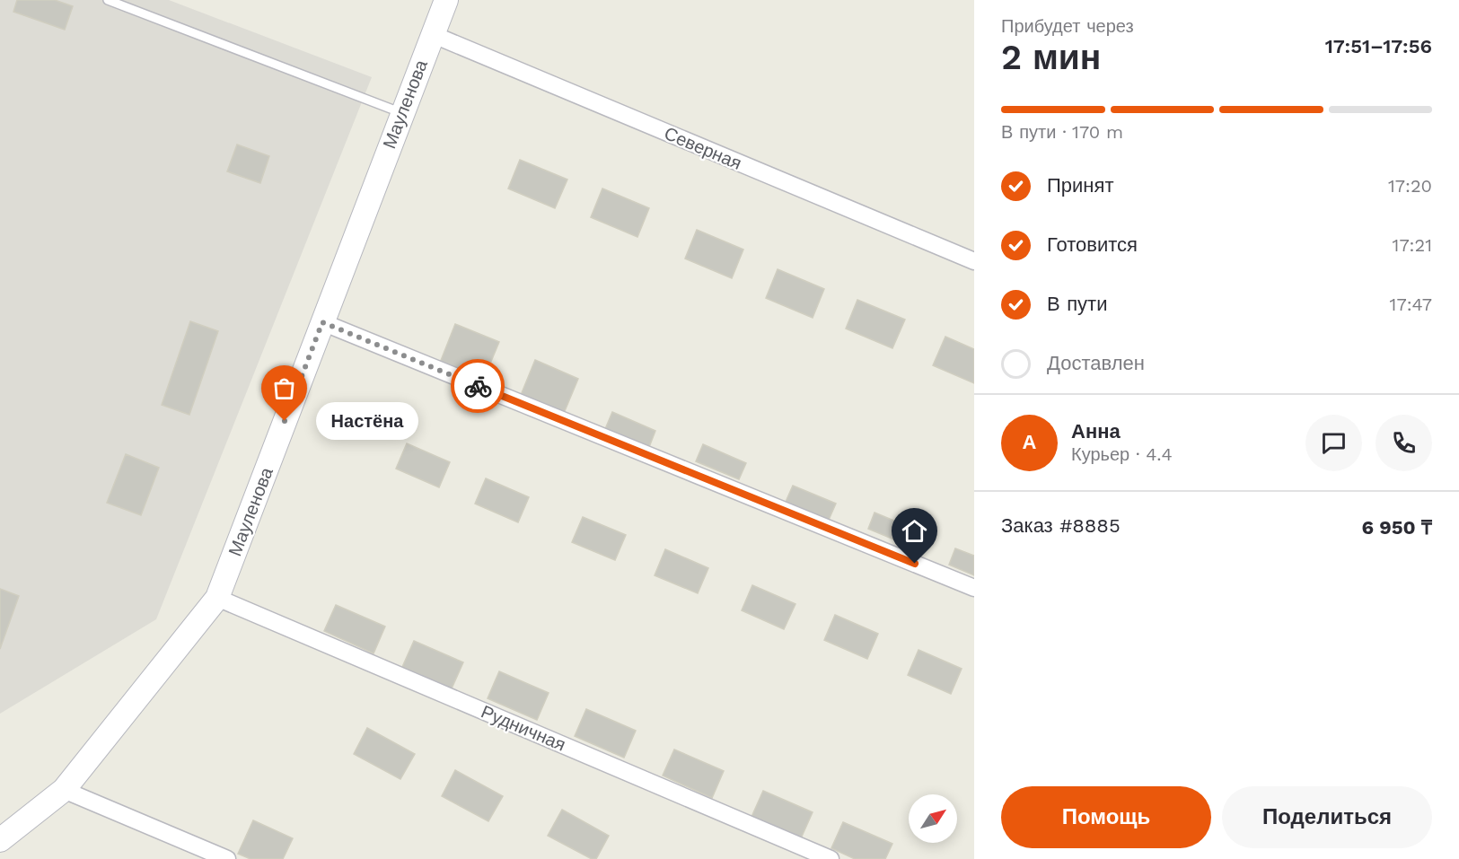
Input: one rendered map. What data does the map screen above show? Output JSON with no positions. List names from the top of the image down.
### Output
{
  "streets": {
    "street": ["Мауленова", "Северная", "Рудничная"]
  },
  "crossings": [
    ["Мауленова", "Северная"],
    ["Мауленова", "Рудничная"]
  ],
  "places": ["Настёна"],
  "north": "top right",
  "page": {
    "heading": ["2 мин", "Прибудет через", "17:51–17:56"],
    "panel": [
      "Анна",
      "Курьер · 4.4",
      "Заказ #8885",
      "6 950 ₸"
    ],
    "bar": "В пути · 170 m",
    "list": [
      ["Принят", "17:20"],
      ["Готовится", "17:21"],
      ["В пути", "17:47"],
      "Доставлен"
    ],
    "bubble": "Настёна",
    "round": "А",
    "buttons": ["Помощь", "Поделиться"]
  }
}
